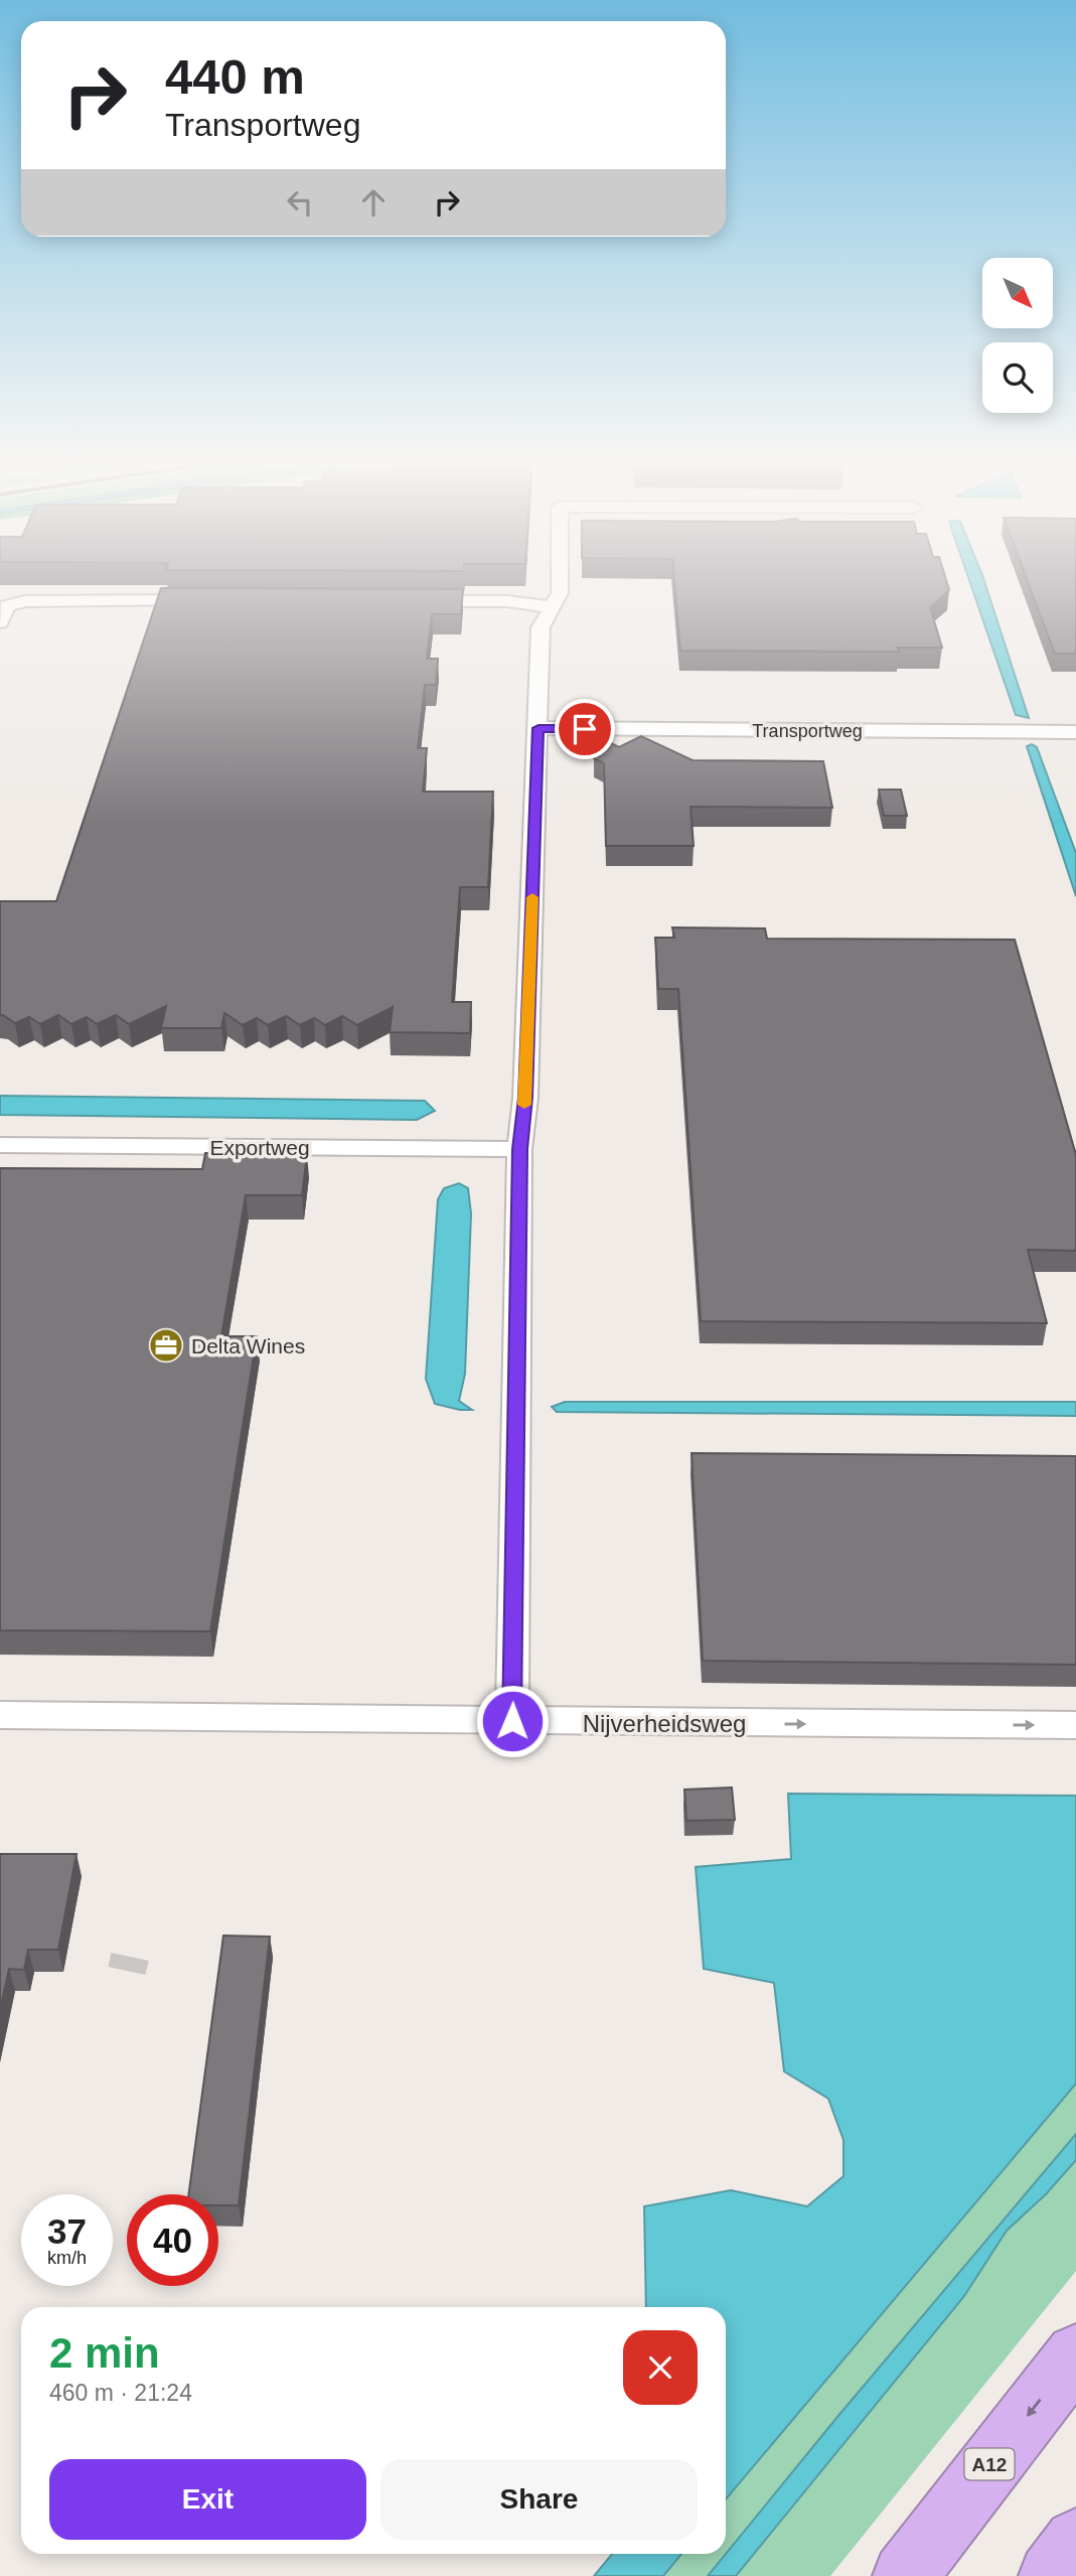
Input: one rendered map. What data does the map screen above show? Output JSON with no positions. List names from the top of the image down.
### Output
{
  "streets": {
    "highway": ["A12"],
    "street": ["Transportweg", "Exportweg", "Nijverheidsweg"]
  },
  "one_way": ["Nijverheidsweg"],
  "places": {
    "office": ["Delta Wines"]
  },
  "north": "bottom right",
  "page": {
    "turn": ["440 m", "Transportweg"],
    "speed": "37 km/h",
    "limit": "40",
    "heading": ["2 min", "460 m · 21:24"],
    "buttons": ["Exit", "Share"]
  }
}
